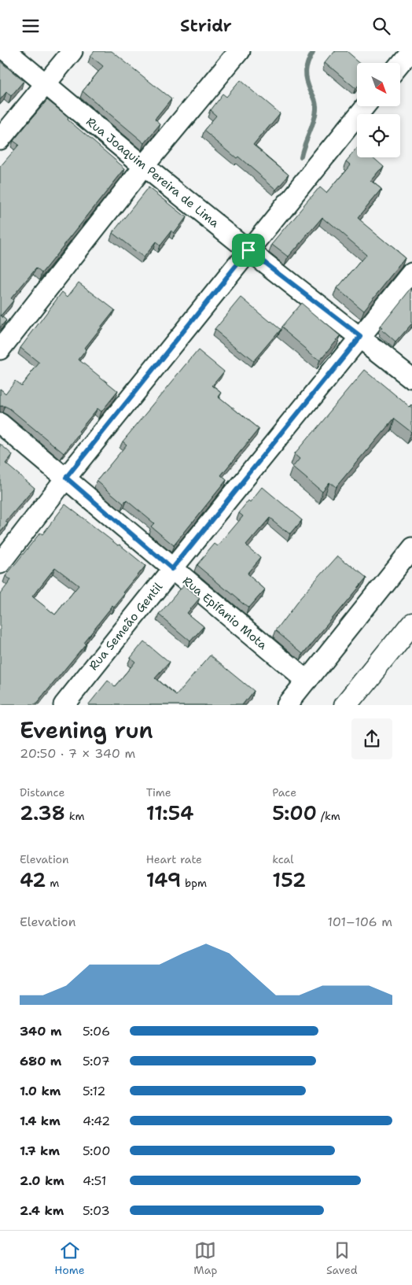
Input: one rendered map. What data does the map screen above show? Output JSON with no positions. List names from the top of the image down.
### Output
{
  "streets": {
    "street": ["Rua Joaquim Pereira de Lima", "Rua Epifanio Mota", "Rua Semeão Gentil"]
  },
  "crossings": [
    ["Rua Joaquim Pereira de Lima", "Rua Semeão Gentil"],
    ["Rua Epifanio Mota", "Rua Semeão Gentil"]
  ],
  "north": "bottom right",
  "page": {
    "header": "Stridr",
    "heading": ["Evening run", "20:50 · 7 × 340 m"],
    "stats": [
      ["Distance", "2.38 km"],
      ["Time", "11:54"],
      ["Pace", "5:00 /km"],
      ["Elevation", "42 m"],
      ["Heart rate", "149 bpm"],
      ["kcal", "152"]
    ],
    "chart": ["Elevation", "101–106 m"],
    "list": [
      {
        "name": "340 m",
        "note": "5:06"
      },
      {
        "name": "680 m",
        "note": "5:07"
      },
      {
        "name": "1.0 km",
        "note": "5:12"
      },
      {
        "name": "1.4 km",
        "note": "4:42"
      },
      {
        "name": "1.7 km",
        "note": "5:00"
      },
      {
        "name": "2.0 km",
        "note": "4:51"
      },
      {
        "name": "2.4 km",
        "note": "5:03"
      }
    ],
    "tabs": ["Home", "Map", "Saved"]
  }
}
